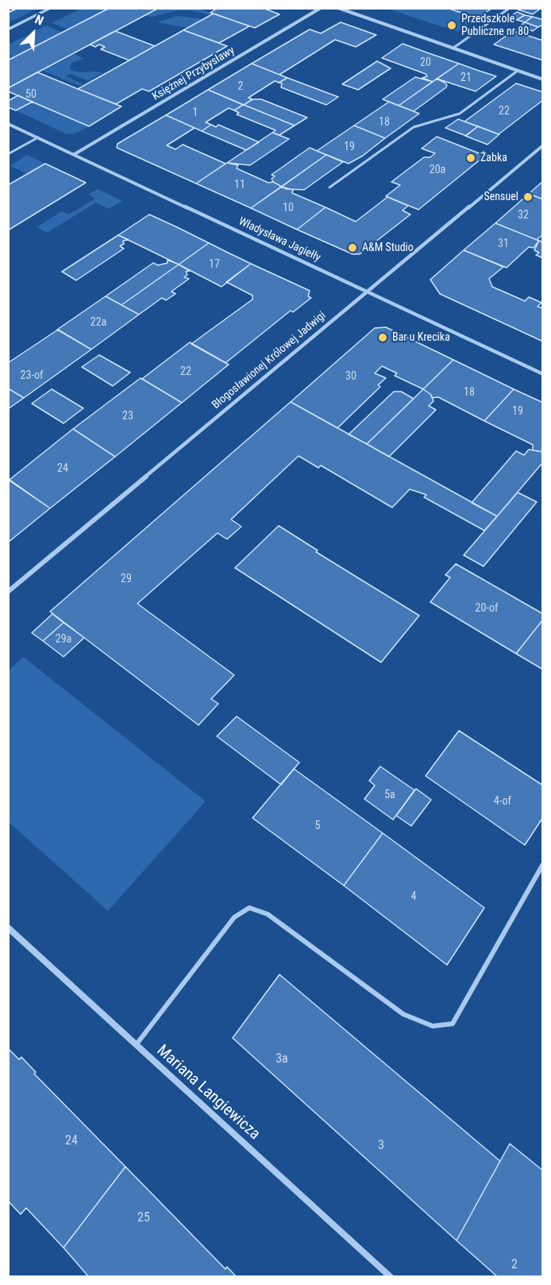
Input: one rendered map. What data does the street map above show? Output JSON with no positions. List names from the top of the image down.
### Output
{
  "streets": {
    "street": [
      "Księżnej Przybysławy",
      "Władysława Jagiełły",
      "Błogosławionej Królowej Jadwigi",
      "Mariana Langiewicza"
    ]
  },
  "crossings": [
    ["Księżnej Przybysławy", "Władysława Jagiełły"],
    ["Władysława Jagiełły", "Błogosławionej Królowej Jadwigi"]
  ],
  "places": [
    "Przedszkole Publiczne nr 80",
    "Żabka",
    "Sensuel",
    "A&M Studio",
    "Bar u Krecika"
  ],
  "house_numbers": [
    "20",
    "21",
    "2",
    "50",
    "22",
    "1",
    "18",
    "19",
    "20a",
    "11",
    "10",
    "32",
    "31",
    "17",
    "22a",
    "22",
    "23-of",
    "30",
    "18",
    "19",
    "23",
    "24",
    "29",
    "20-of",
    "29a",
    "5a",
    "4-of",
    "5",
    "4",
    "3a",
    "24",
    "3",
    "25",
    "2"
  ],
  "north": "top right"
}
